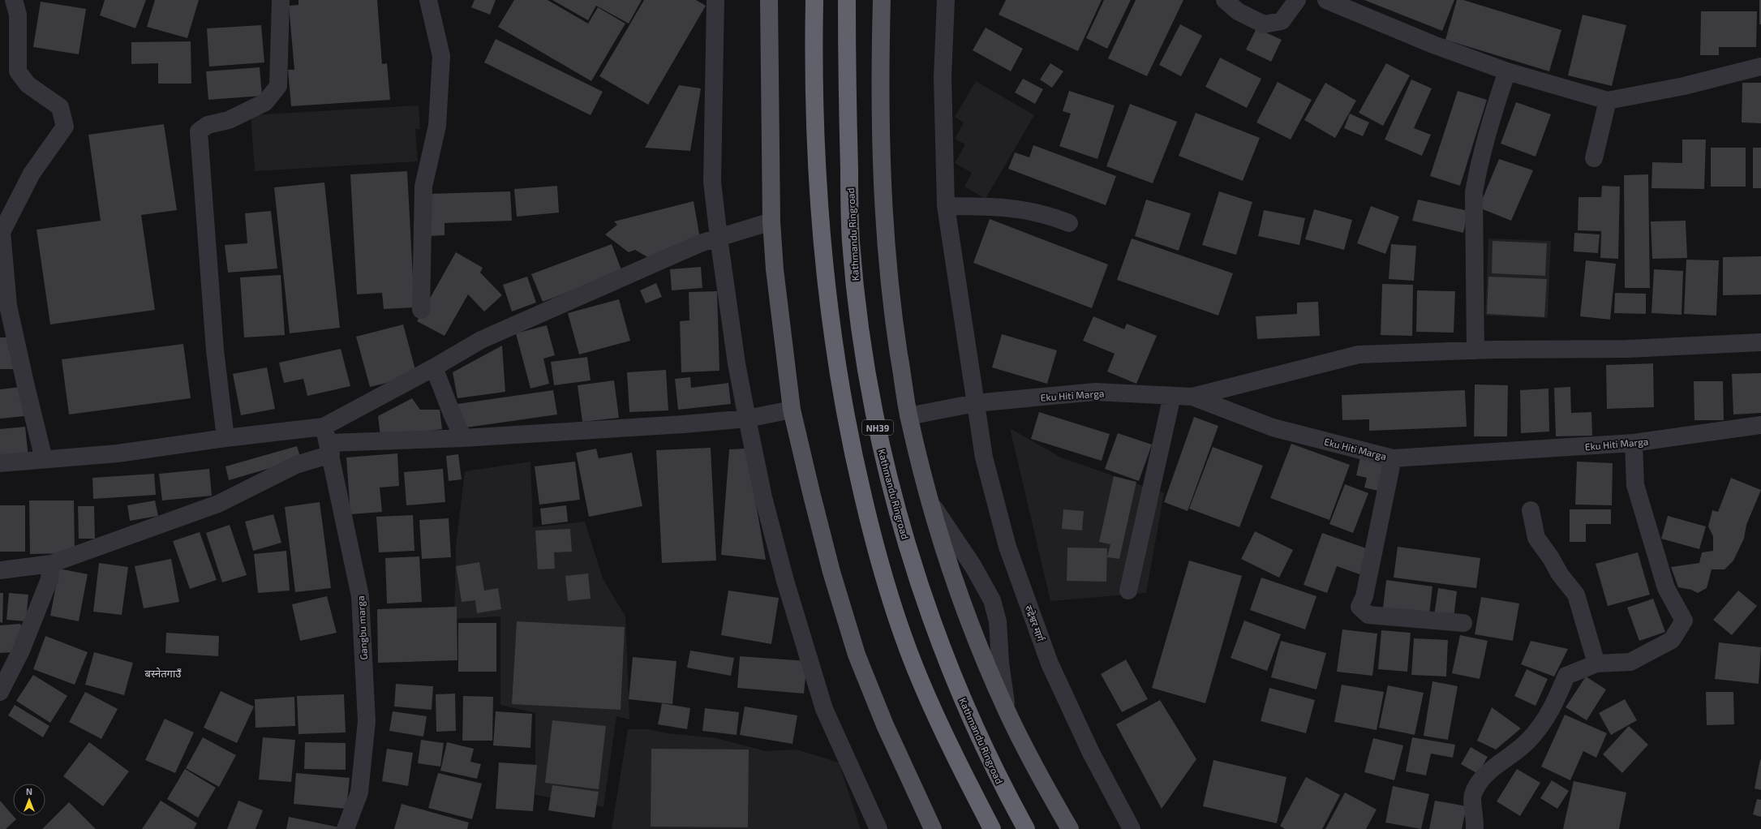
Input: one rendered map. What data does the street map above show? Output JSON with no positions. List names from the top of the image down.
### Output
{
  "streets": {
    "highway": ["Kathmandu Ringroad", "NH39"],
    "street": ["Eku Hiti Marga", "रुद्रेश्वर मार्ग", "Gangbu marga"]
  },
  "crossings": [
    ["Eku Hiti Marga", "रुद्रेश्वर मार्ग"]
  ],
  "districts": ["बस्नेतगाउँ"],
  "north": "top"
}
